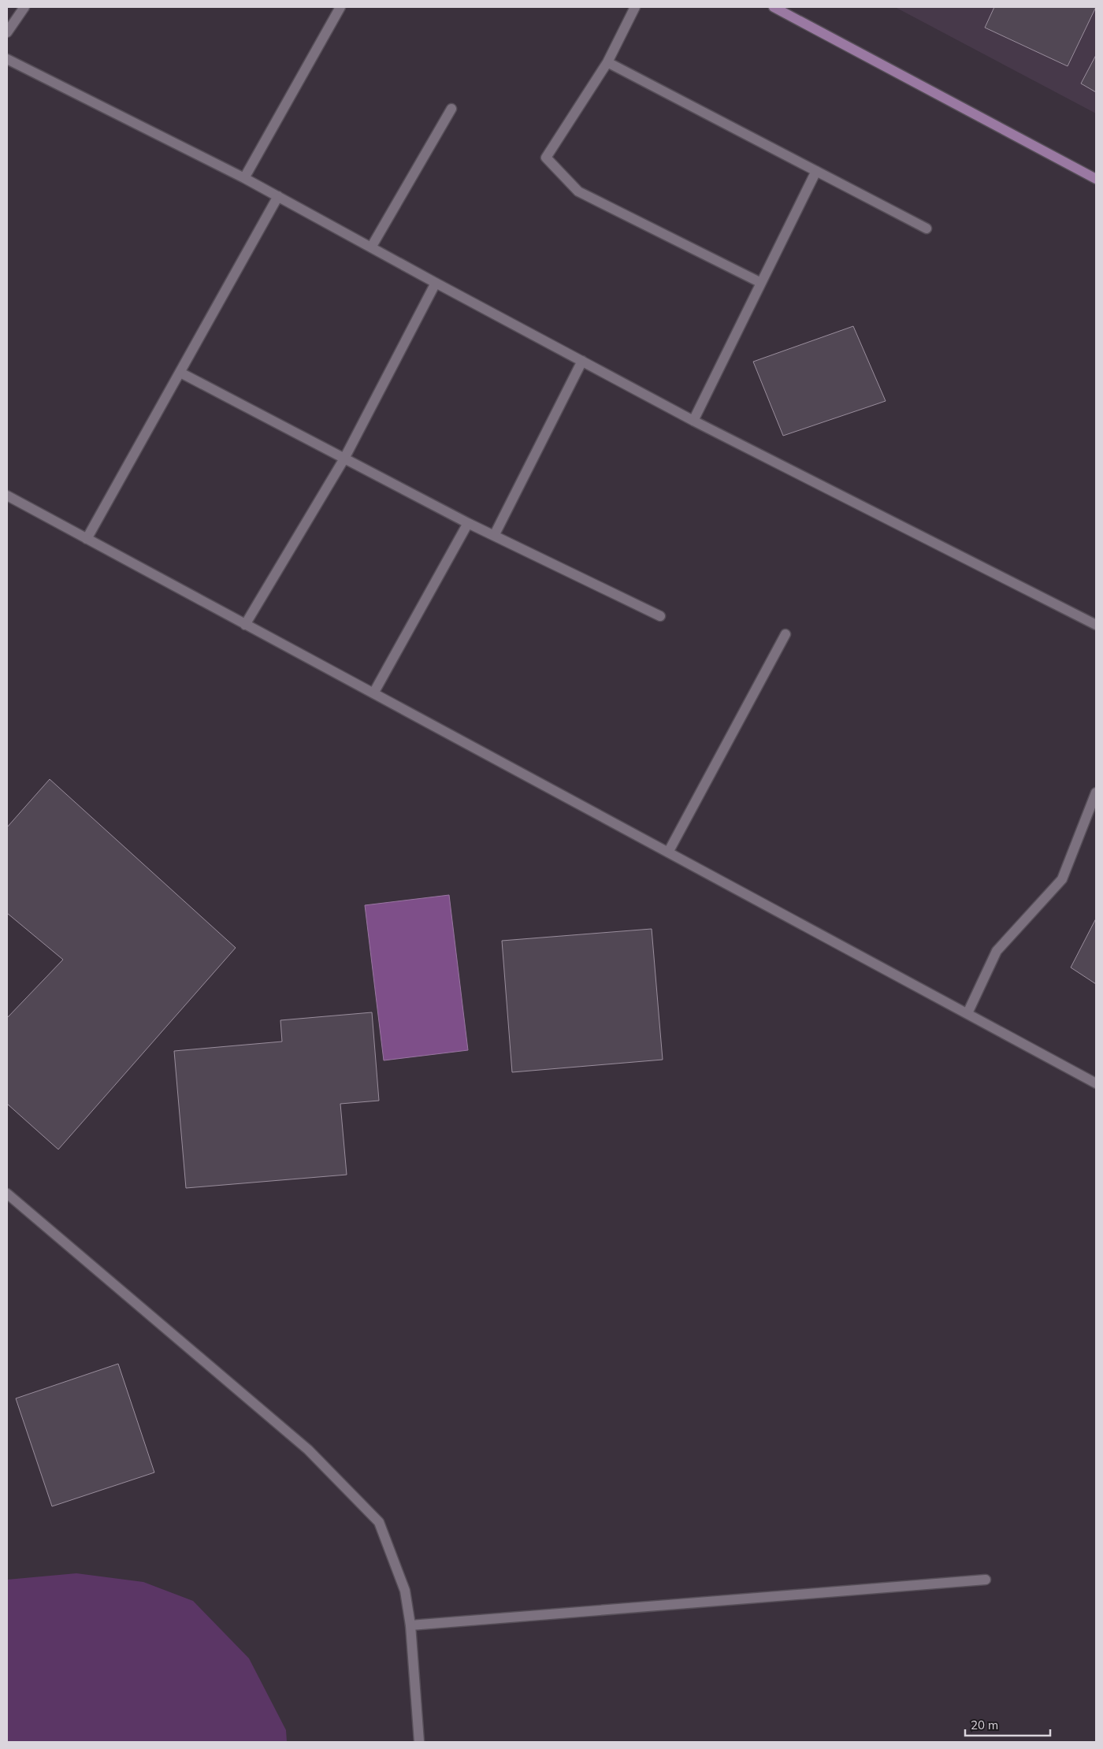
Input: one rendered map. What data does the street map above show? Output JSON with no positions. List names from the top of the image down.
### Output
{
  "scale_bar": "20 m"
}
